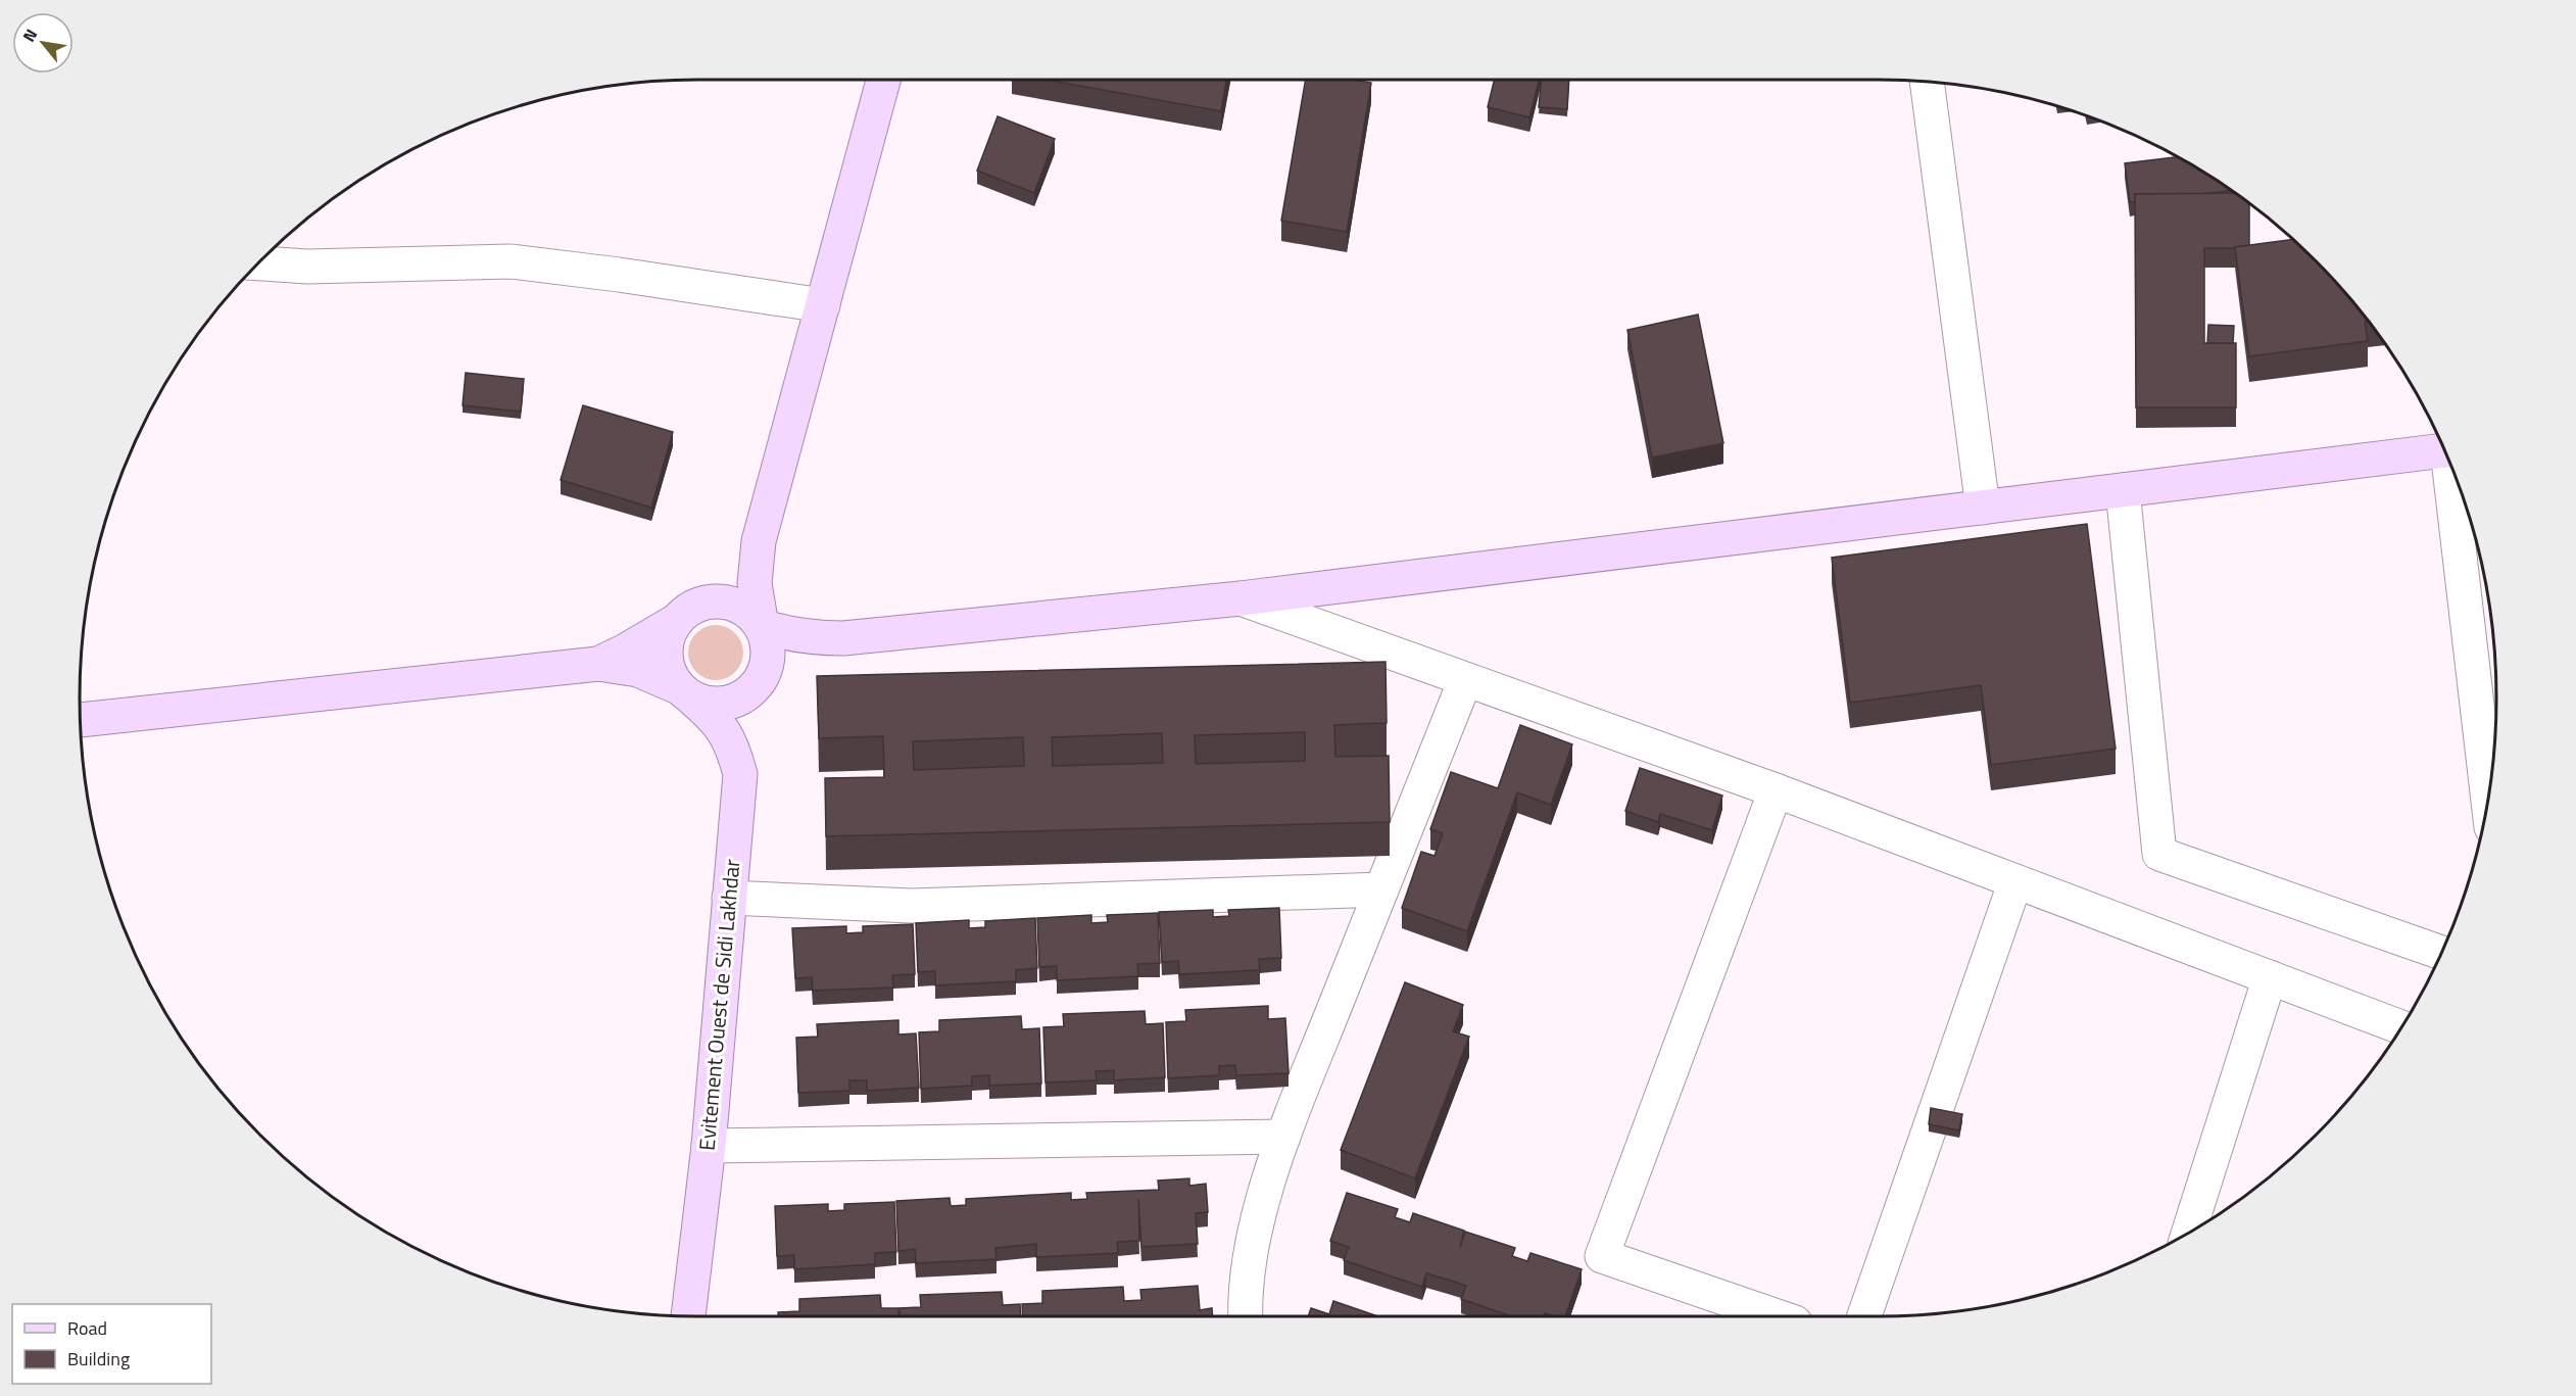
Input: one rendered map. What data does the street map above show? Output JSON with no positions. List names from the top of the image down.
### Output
{
  "streets": {
    "main road": ["Evitement Ouest de Sidi Lakhdar"]
  },
  "legend": ["Road", "Building"],
  "north": "top left"
}
